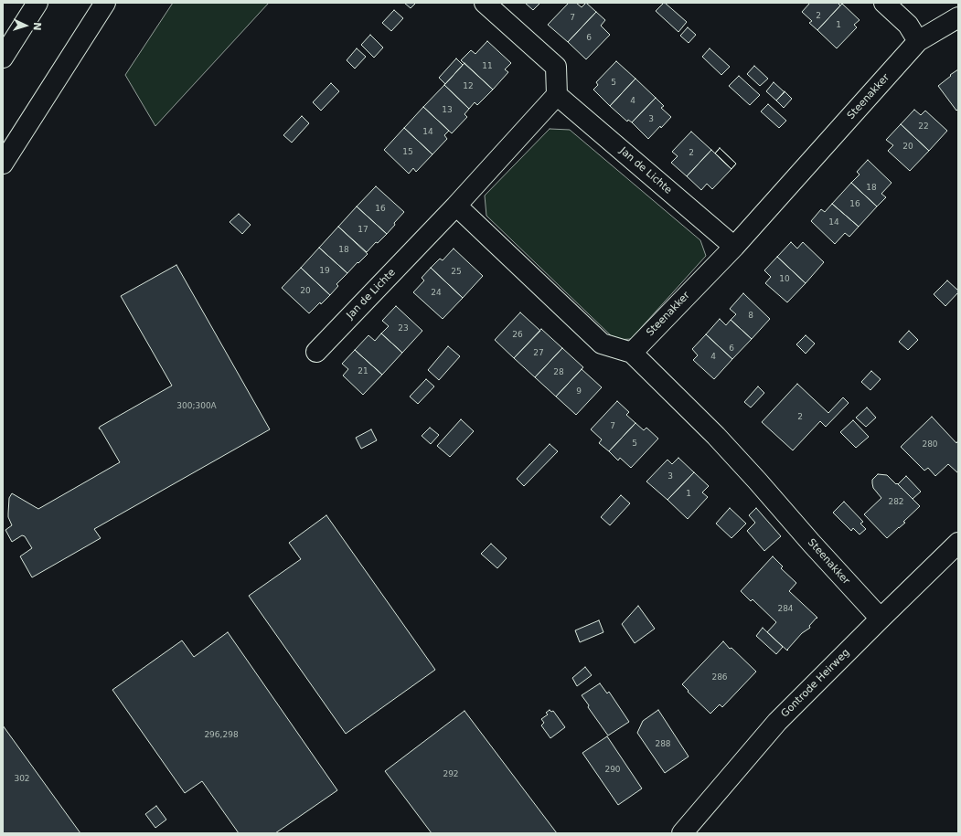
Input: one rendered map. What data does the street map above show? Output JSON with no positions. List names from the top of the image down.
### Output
{
  "streets": {
    "main road": ["Steenakker", "Jan de Lichte", "Gontrode Heirweg"]
  },
  "crossings": [
    ["Steenakker", "Jan de Lichte"],
    ["Steenakker", "Gontrode Heirweg"]
  ],
  "house_numbers": [
    "2",
    "7",
    "1",
    "6",
    "11",
    "5",
    "12",
    "4",
    "13",
    "3",
    "22",
    "14",
    "20",
    "15",
    "2",
    "18",
    "16",
    "16",
    "14",
    "17",
    "18",
    "19",
    "25",
    "10",
    "20",
    "24",
    "8",
    "23",
    "26",
    "6",
    "27",
    "4",
    "21",
    "28",
    "9",
    "300;300A",
    "2",
    "7",
    "5",
    "280",
    "3",
    "1",
    "282",
    "284",
    "286",
    "296,298",
    "288",
    "290",
    "292",
    "302"
  ],
  "north": "right"
}
